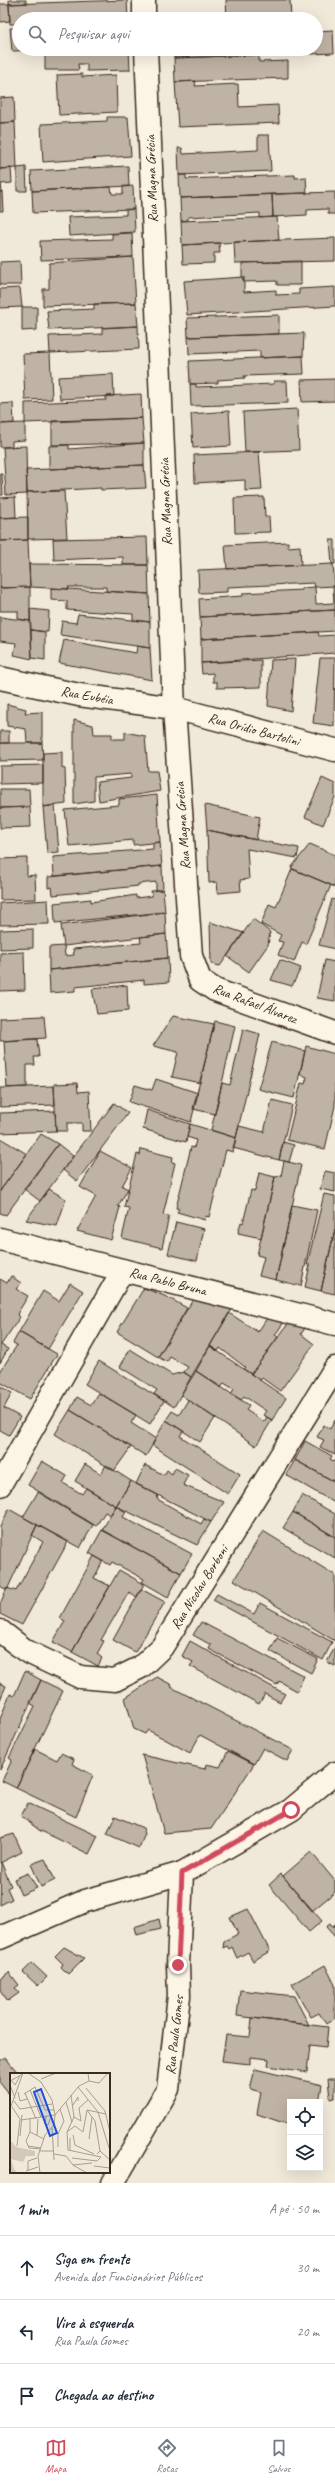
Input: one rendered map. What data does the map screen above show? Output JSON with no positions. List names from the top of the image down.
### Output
{
  "streets": {
    "street": [
      "Rua Magna Grécia",
      "Rua Eubéia",
      "Rua Orídio Bartolini",
      "Rua Rafael Álvarez",
      "Rua Pablo Bruna",
      "Rua Nicolau Borboni",
      "Rua Paula Gomes"
    ]
  },
  "crossings": [
    ["Rua Magna Grécia", "Rua Eubéia"],
    ["Rua Magna Grécia", "Rua Orídio Bartolini"],
    ["Rua Magna Grécia", "Rua Rafael Álvarez"],
    ["Rua Eubéia", "Rua Orídio Bartolini"]
  ],
  "page": {
    "search": "Pesquisar aqui",
    "heading": ["1 min", "A pé · 50 m"],
    "list": [
      ["Siga em frente", "Avenida dos Funcionários Públicos", "30 m"],
      ["Vire à esquerda", "Rua Paula Gomes", "20 m"],
      "Chegada ao destino"
    ],
    "nav": ["Mapa", "Rotas", "Salvos"]
  }
}
